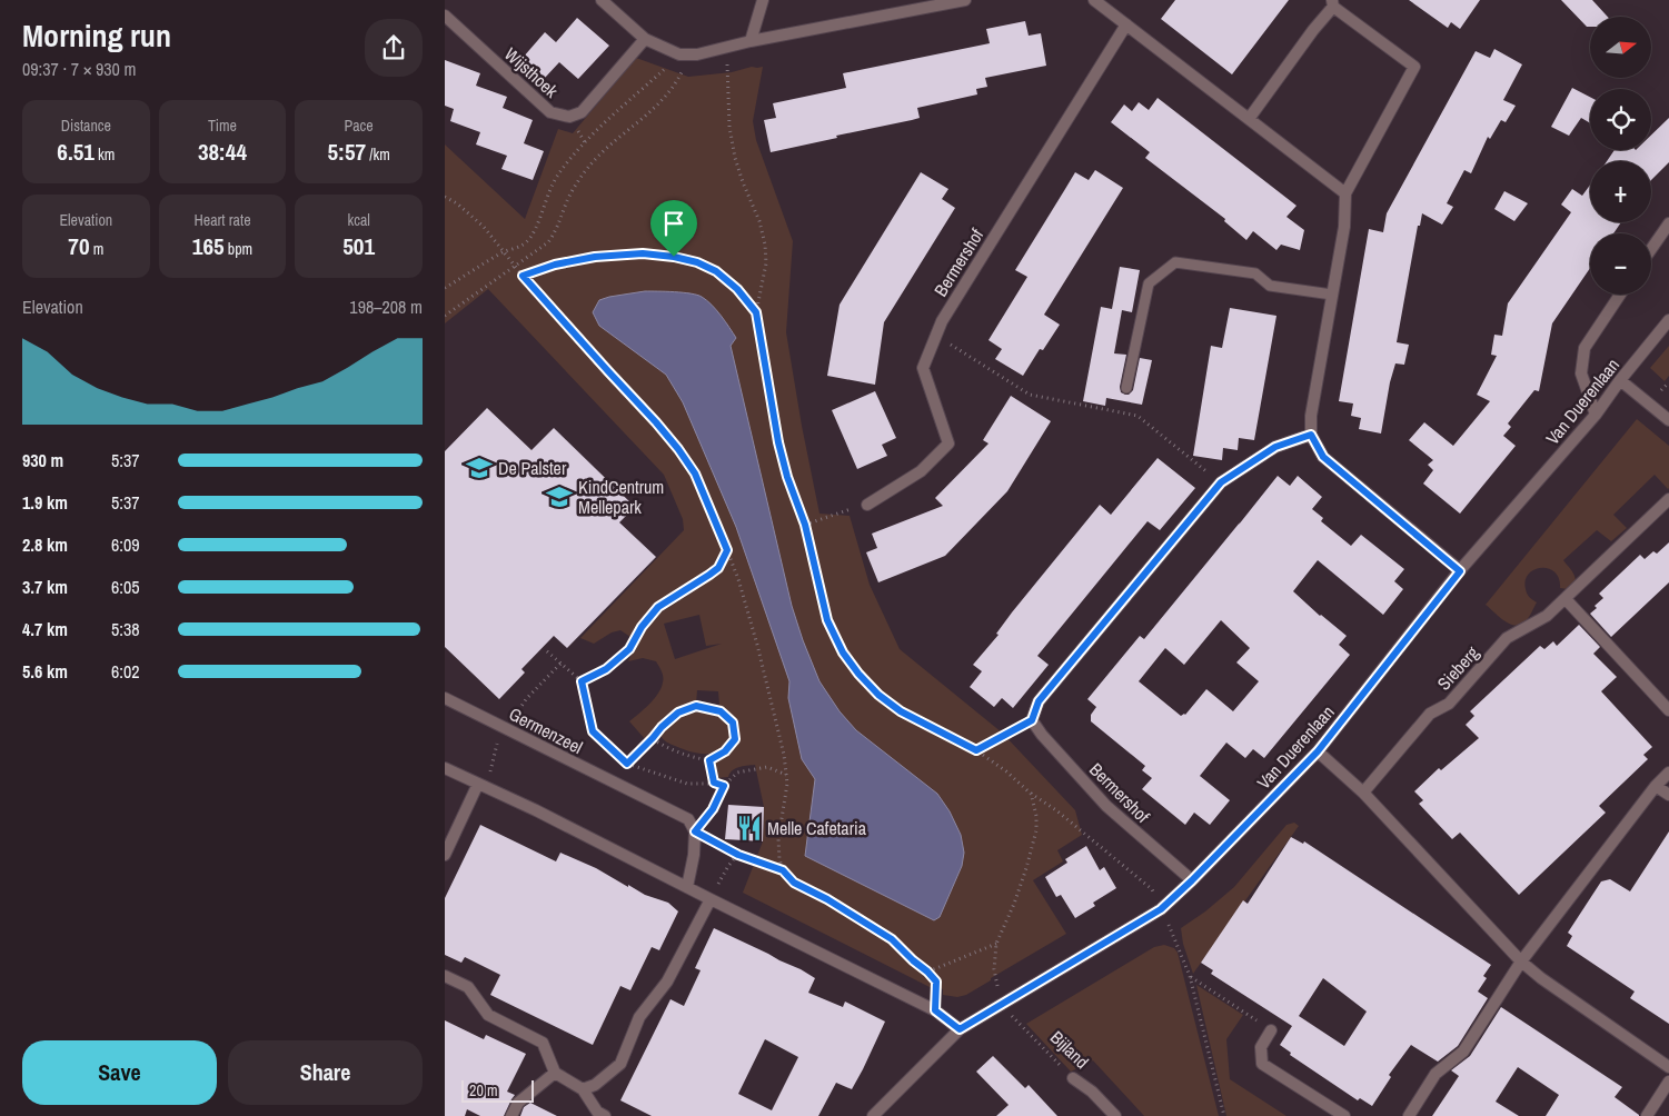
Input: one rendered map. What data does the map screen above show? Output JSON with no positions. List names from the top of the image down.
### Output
{
  "streets": {
    "street": [
      "Wijsthoek",
      "Bermershof",
      "Van Duerenlaan",
      "Sieberg",
      "Germenzeel",
      "Bijland"
    ]
  },
  "crossings": [
    ["Bermershof", "Van Duerenlaan"],
    ["Van Duerenlaan", "Bijland"]
  ],
  "places": {
    "school or university": ["De Palster", "KindCentrum Mellepark"],
    "restaurant": ["Melle Cafetaria"]
  },
  "scale_bar": "20 m",
  "north": "right",
  "page": {
    "heading": ["Morning run", "09:37 · 7 × 930 m"],
    "map_buttons": ["+", "−"],
    "stats": [
      ["Distance", "6.51 km"],
      ["Time", "38:44"],
      ["Pace", "5:57 /km"],
      ["Elevation", "70 m"],
      ["Heart rate", "165 bpm"],
      ["kcal", "501"]
    ],
    "chart": ["Elevation", "198–208 m"],
    "list": [
      {
        "name": "930 m",
        "note": "5:37"
      },
      {
        "name": "1.9 km",
        "note": "5:37"
      },
      {
        "name": "2.8 km",
        "note": "6:09"
      },
      {
        "name": "3.7 km",
        "note": "6:05"
      },
      {
        "name": "4.7 km",
        "note": "5:38"
      },
      {
        "name": "5.6 km",
        "note": "6:02"
      }
    ],
    "buttons": ["Save", "Share"],
    "scale": "20 m"
  }
}
